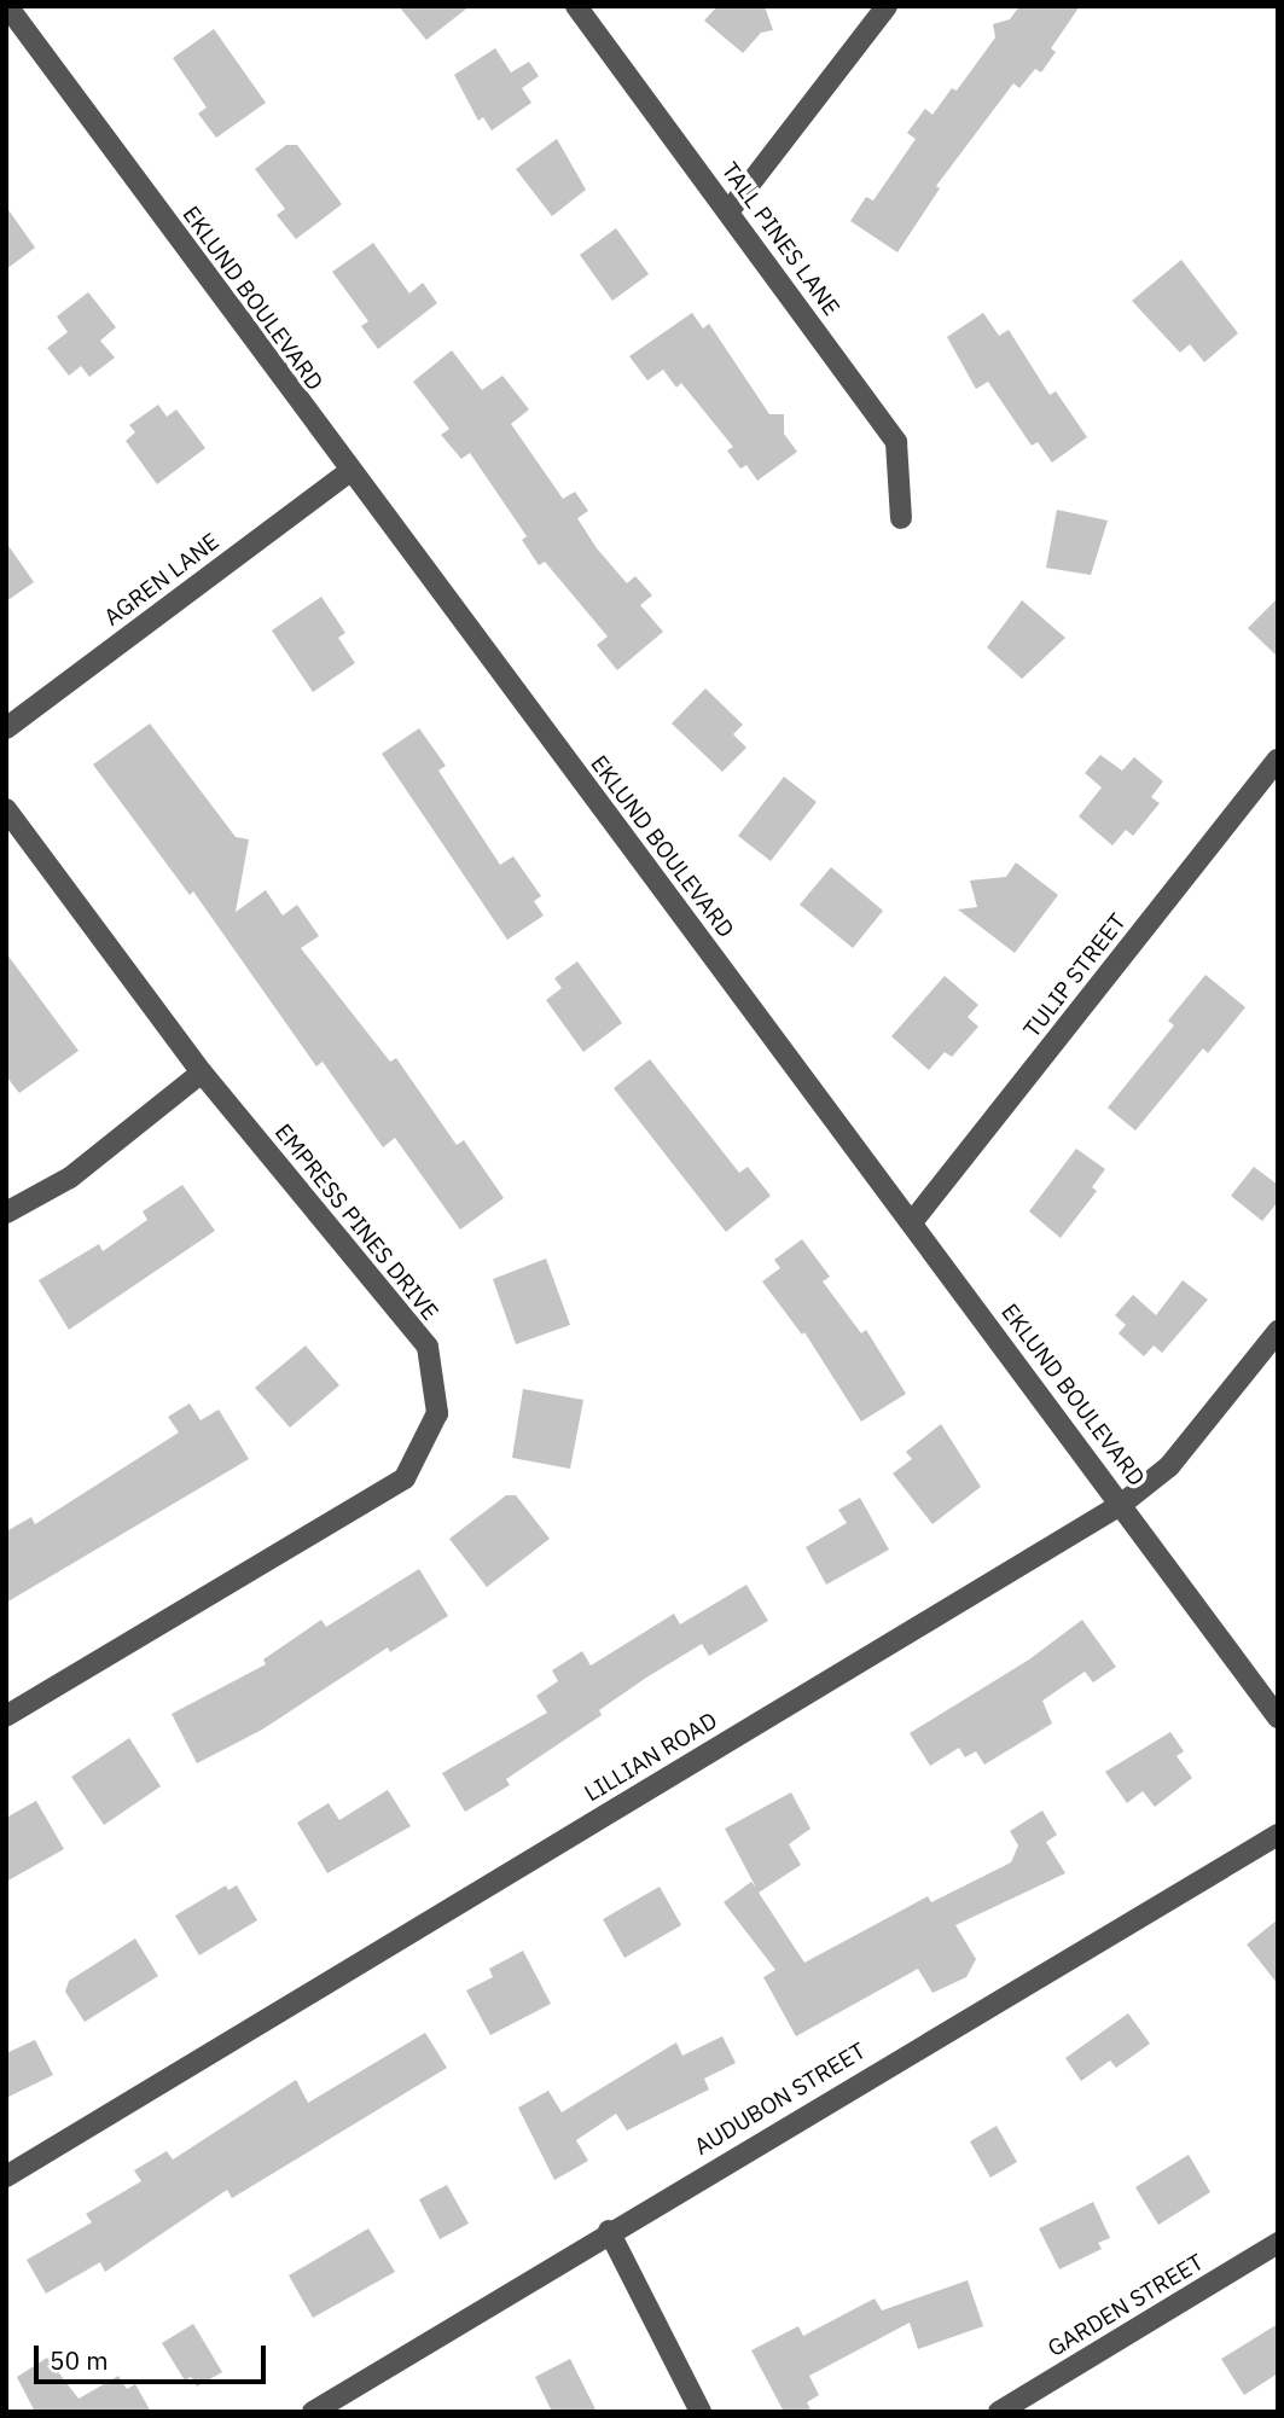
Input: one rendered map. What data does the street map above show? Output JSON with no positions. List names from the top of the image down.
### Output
{
  "streets": {
    "street": [
      "TALL PINES LANE",
      "EKLUND BOULEVARD",
      "AGREN LANE",
      "TULIP STREET",
      "EMPRESS PINES DRIVE",
      "LILLIAN ROAD",
      "AUDUBON STREET",
      "GARDEN STREET"
    ]
  },
  "crossings": [
    ["EKLUND BOULEVARD", "AGREN LANE"],
    ["EKLUND BOULEVARD", "TULIP STREET"],
    ["EKLUND BOULEVARD", "LILLIAN ROAD"]
  ],
  "scale_bar": "50 m"
}
